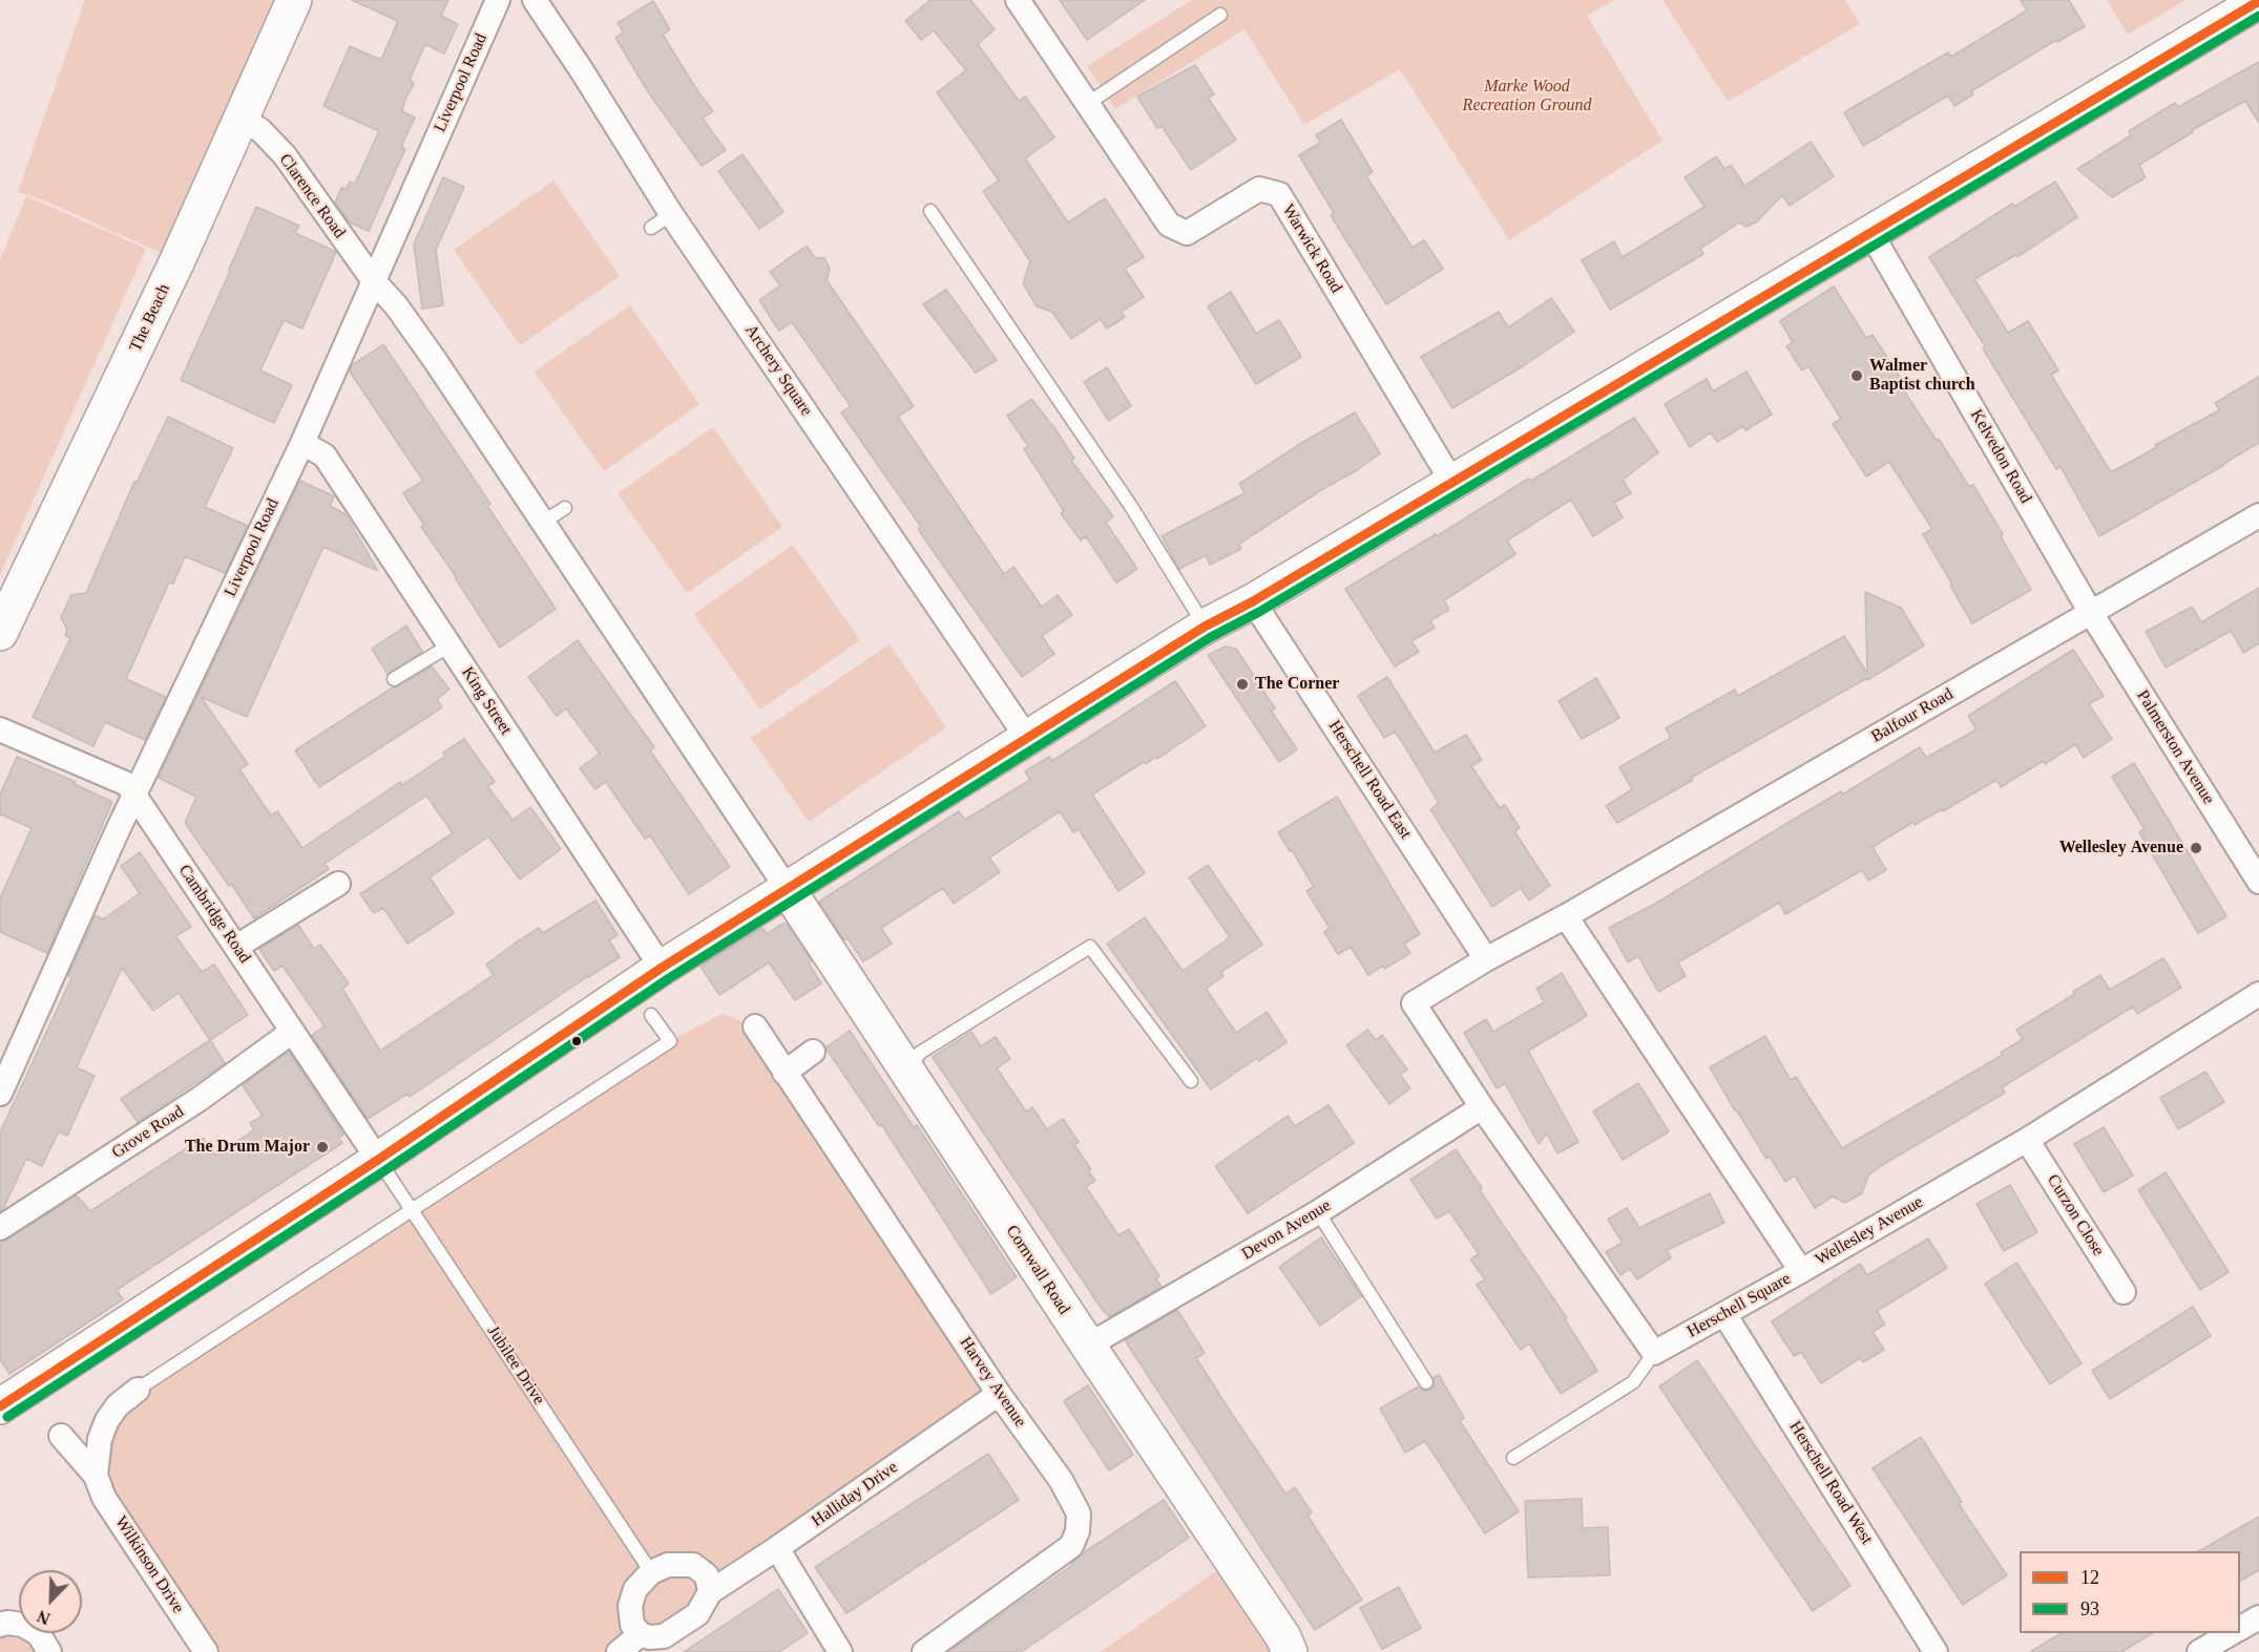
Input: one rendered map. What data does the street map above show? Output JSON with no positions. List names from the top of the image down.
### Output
{
  "streets": {
    "main road": ["The Beach", "Cornwall Road"],
    "street": [
      "Liverpool Road",
      "Clarence Road",
      "Warwick Road",
      "Archery Square",
      "Kelvedon Road",
      "King Street",
      "Balfour Road",
      "Palmerston Avenue",
      "Herschell Road East",
      "Cambridge Road",
      "Grove Road",
      "Curzon Close",
      "Devon Avenue",
      "Wellesley Avenue",
      "Herschell Square",
      "Harvey Avenue",
      "Herschell Road West",
      "Halliday Drive",
      "Wilkinson Drive"
    ],
    "lane": ["Jubilee Drive"]
  },
  "crossings": [
    ["Liverpool Road", "Clarence Road"],
    ["Liverpool Road", "King Street"],
    ["Liverpool Road", "Cambridge Road"],
    ["Clarence Road", "The Beach"],
    ["Kelvedon Road", "Balfour Road"],
    ["Kelvedon Road", "Palmerston Avenue"],
    ["Balfour Road", "Palmerston Avenue"],
    ["Balfour Road", "Herschell Square"],
    ["Cambridge Road", "Grove Road"],
    ["Cambridge Road", "Jubilee Drive"],
    ["Curzon Close", "Wellesley Avenue"],
    ["Devon Avenue", "Cornwall Road"],
    ["Wellesley Avenue", "Herschell Square"],
    ["Herschell Square", "Herschell Road West"],
    ["Jubilee Drive", "Halliday Drive"],
    ["Harvey Avenue", "Halliday Drive"]
  ],
  "parks": ["Marke Wood Recreation Ground"],
  "places": [
    "Walmer Baptist church",
    "The Corner",
    "Wellesley Avenue",
    "The Drum Major"
  ],
  "lines": ["transit line 12", "transit line 93"],
  "legend": ["12", "93"],
  "north": "bottom left"
}
